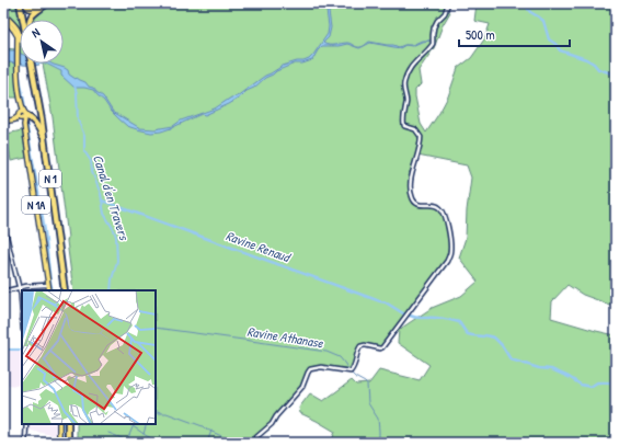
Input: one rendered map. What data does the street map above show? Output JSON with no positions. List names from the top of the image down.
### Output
{
  "streets": {
    "highway": ["N 1"],
    "main road": ["N 1A"]
  },
  "water": ["Canal d'en Travers", "Ravine Renaud", "Ravine Athanase"],
  "scale_bar": "500 m",
  "north": "top left"
}
